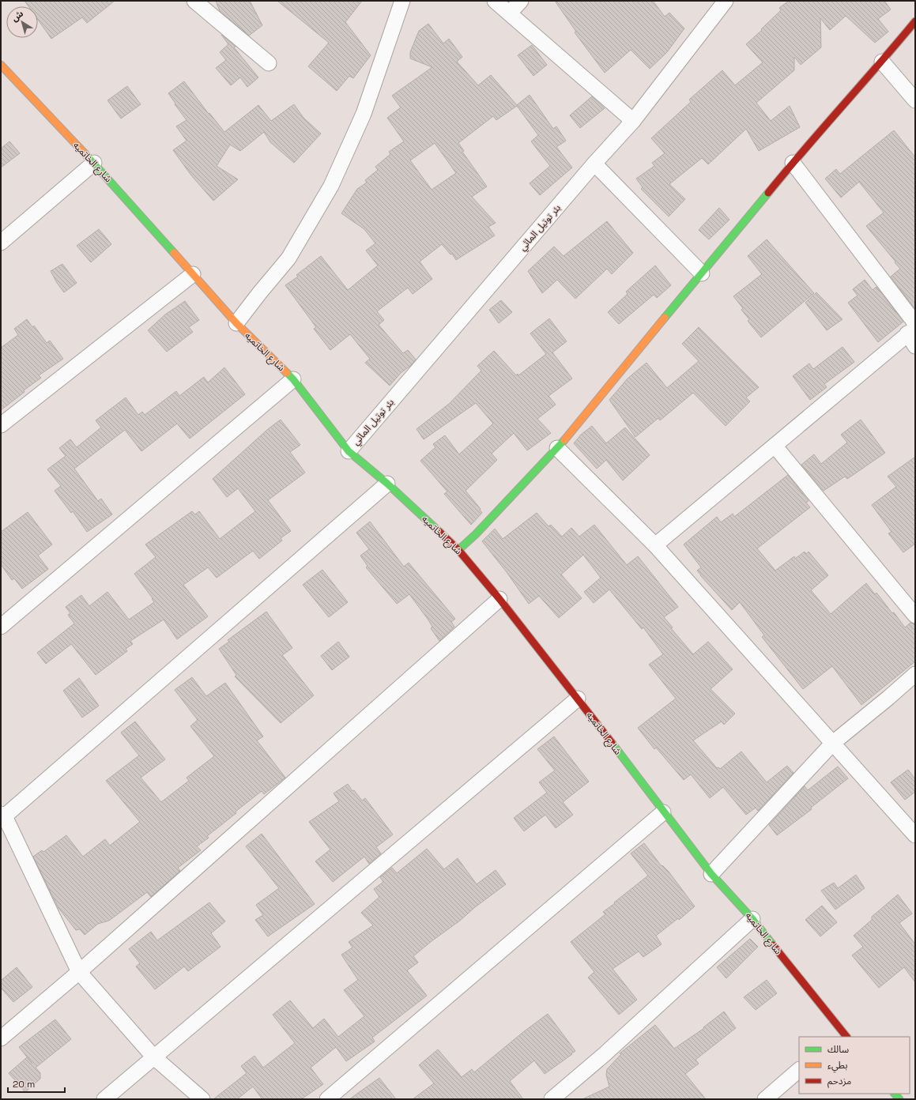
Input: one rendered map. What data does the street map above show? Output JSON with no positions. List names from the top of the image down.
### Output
{
  "streets": {
    "street": ["شارع الخاتميه", "بئر توتيل المائي"]
  },
  "crossings": [
    ["شارع الخاتميه", "بئر توتيل المائي"]
  ],
  "legend": ["سالك", "بطيء", "مزدحم"],
  "scale_bar": "20 m",
  "north": "top left"
}
